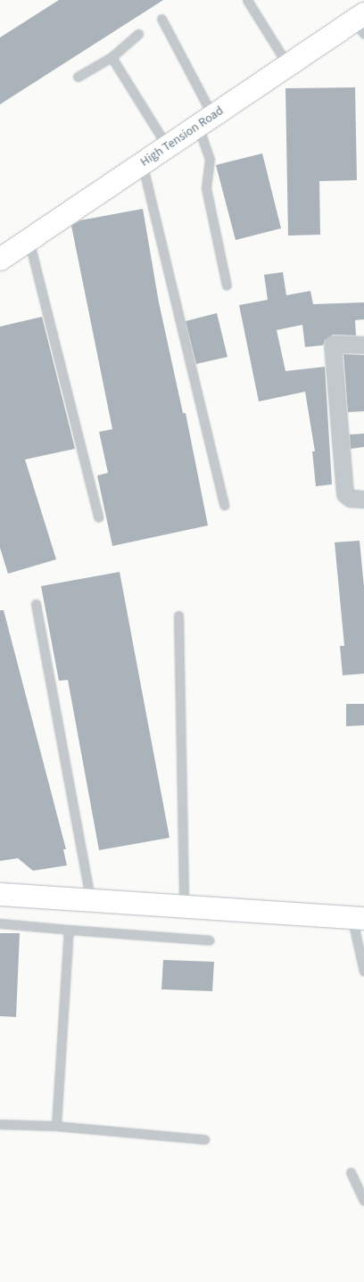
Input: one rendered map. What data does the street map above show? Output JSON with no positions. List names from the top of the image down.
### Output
{
  "streets": {
    "main road": ["High Tension Road"]
  }
}
